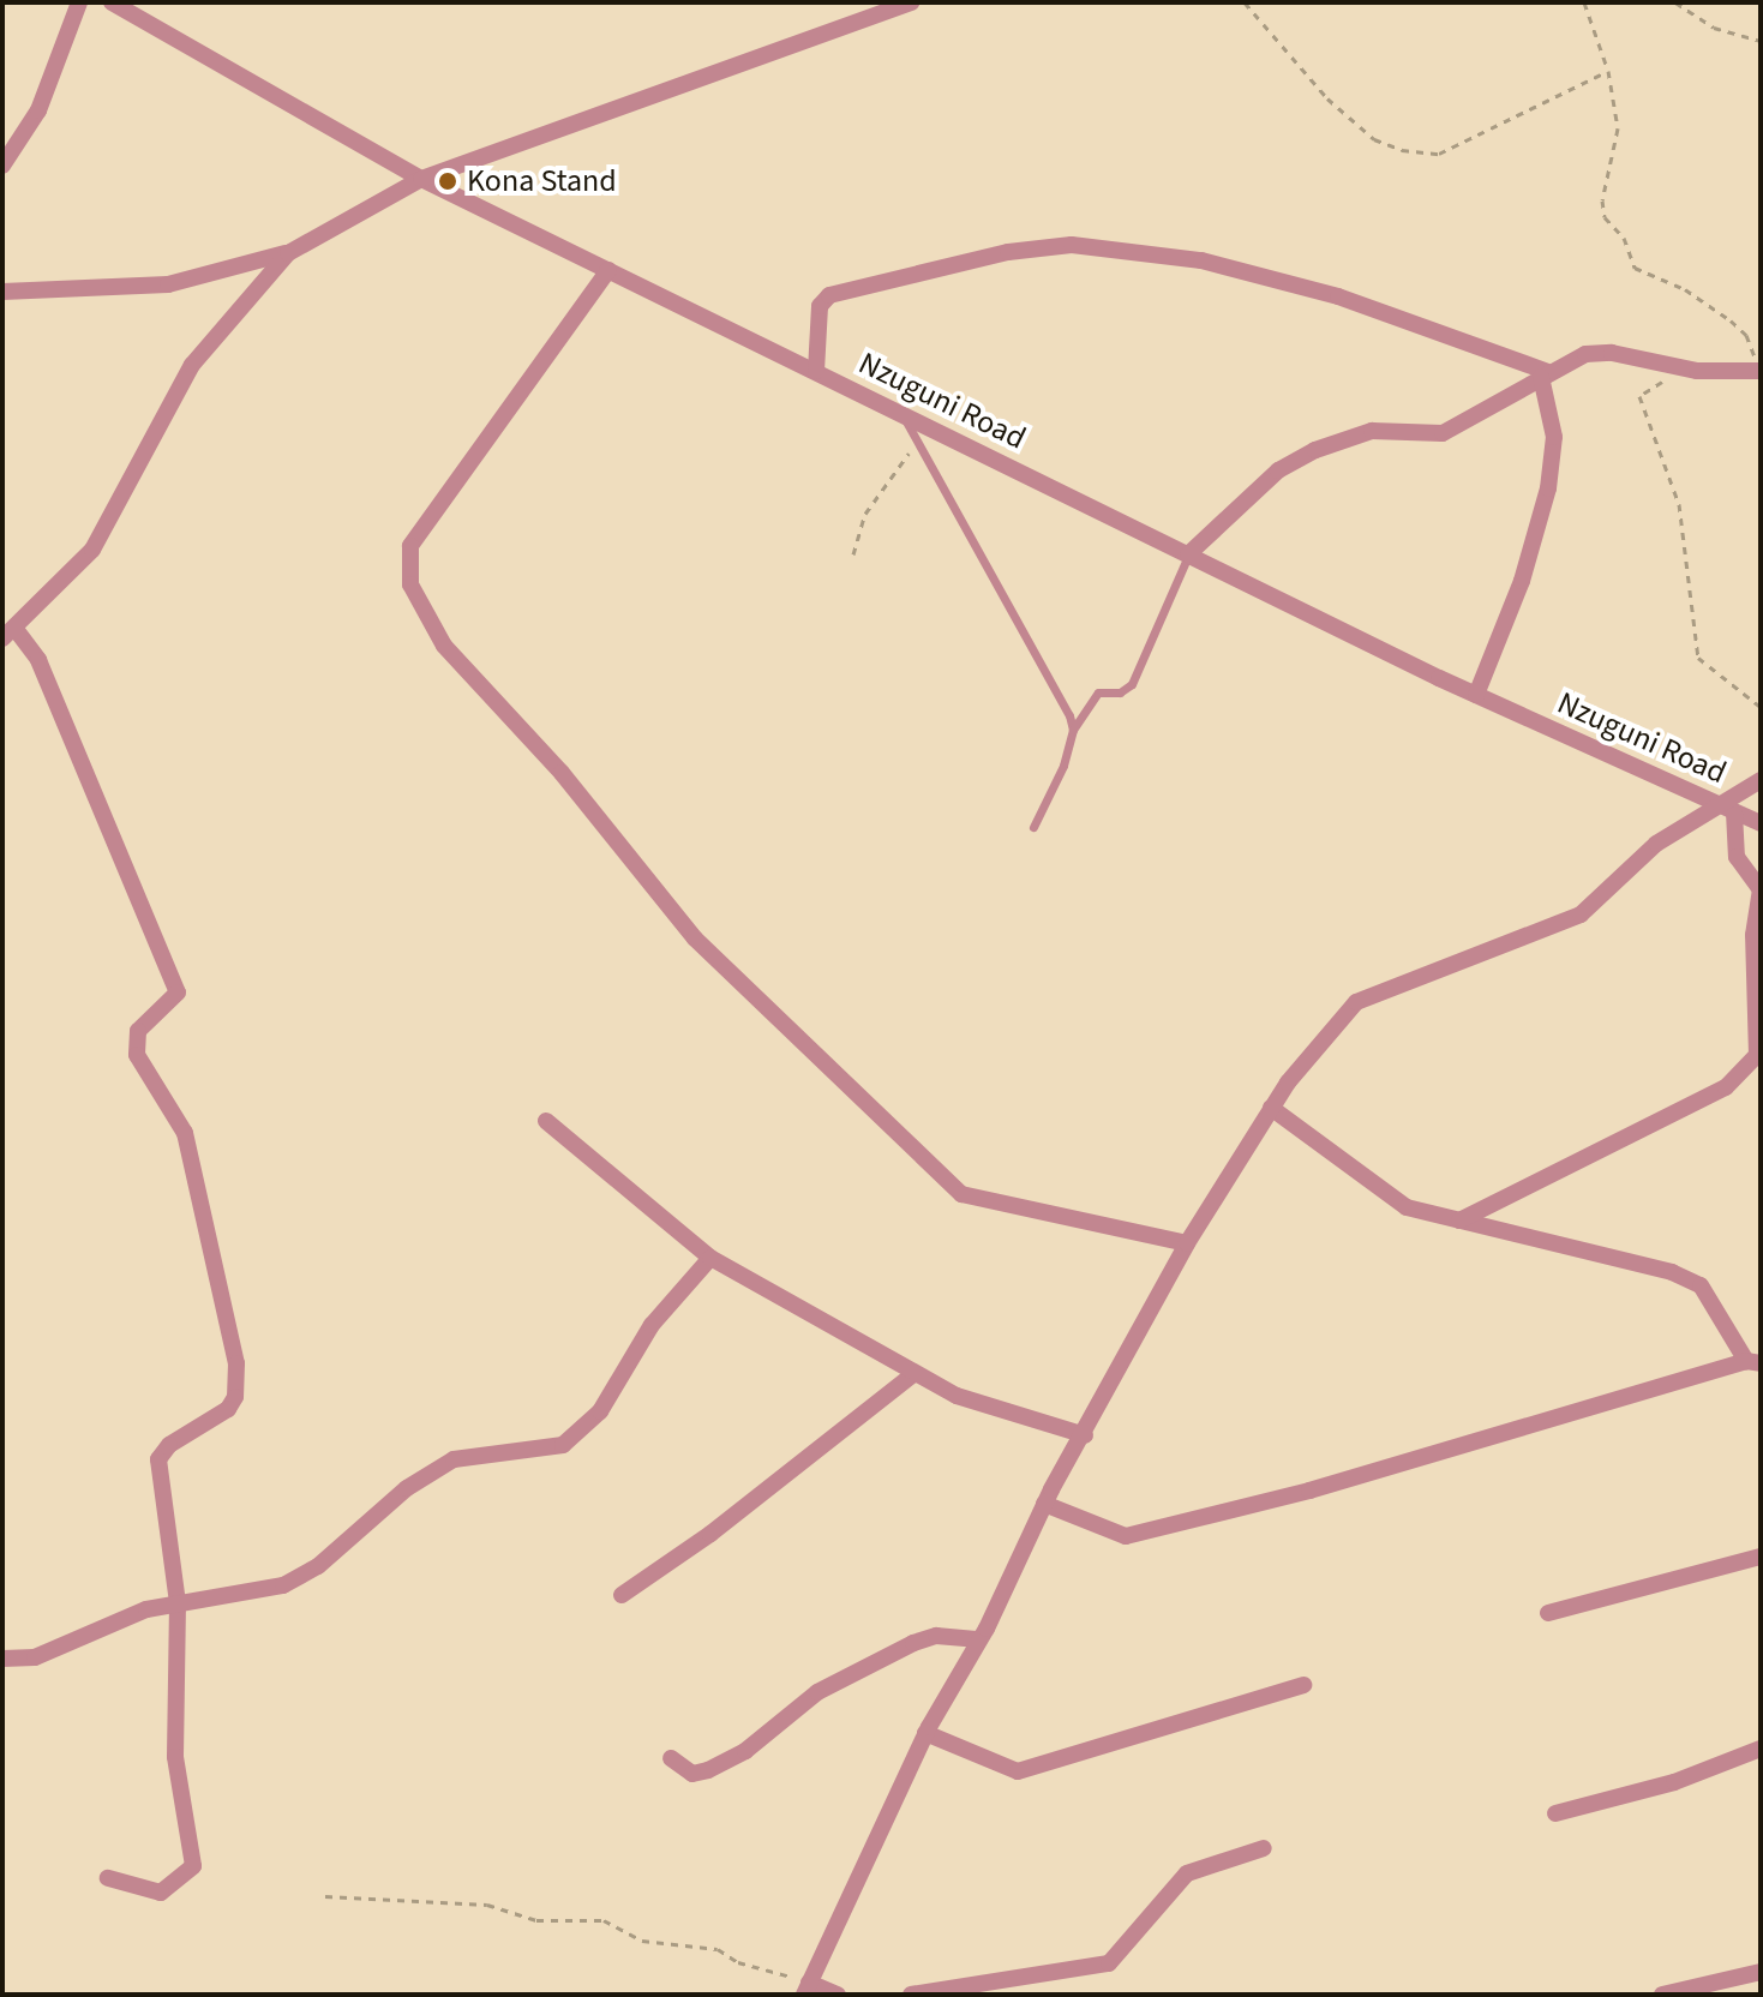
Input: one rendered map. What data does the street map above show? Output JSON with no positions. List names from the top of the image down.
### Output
{
  "streets": {
    "street": ["Nzuguni Road"]
  },
  "places": ["Kona Stand"]
}
